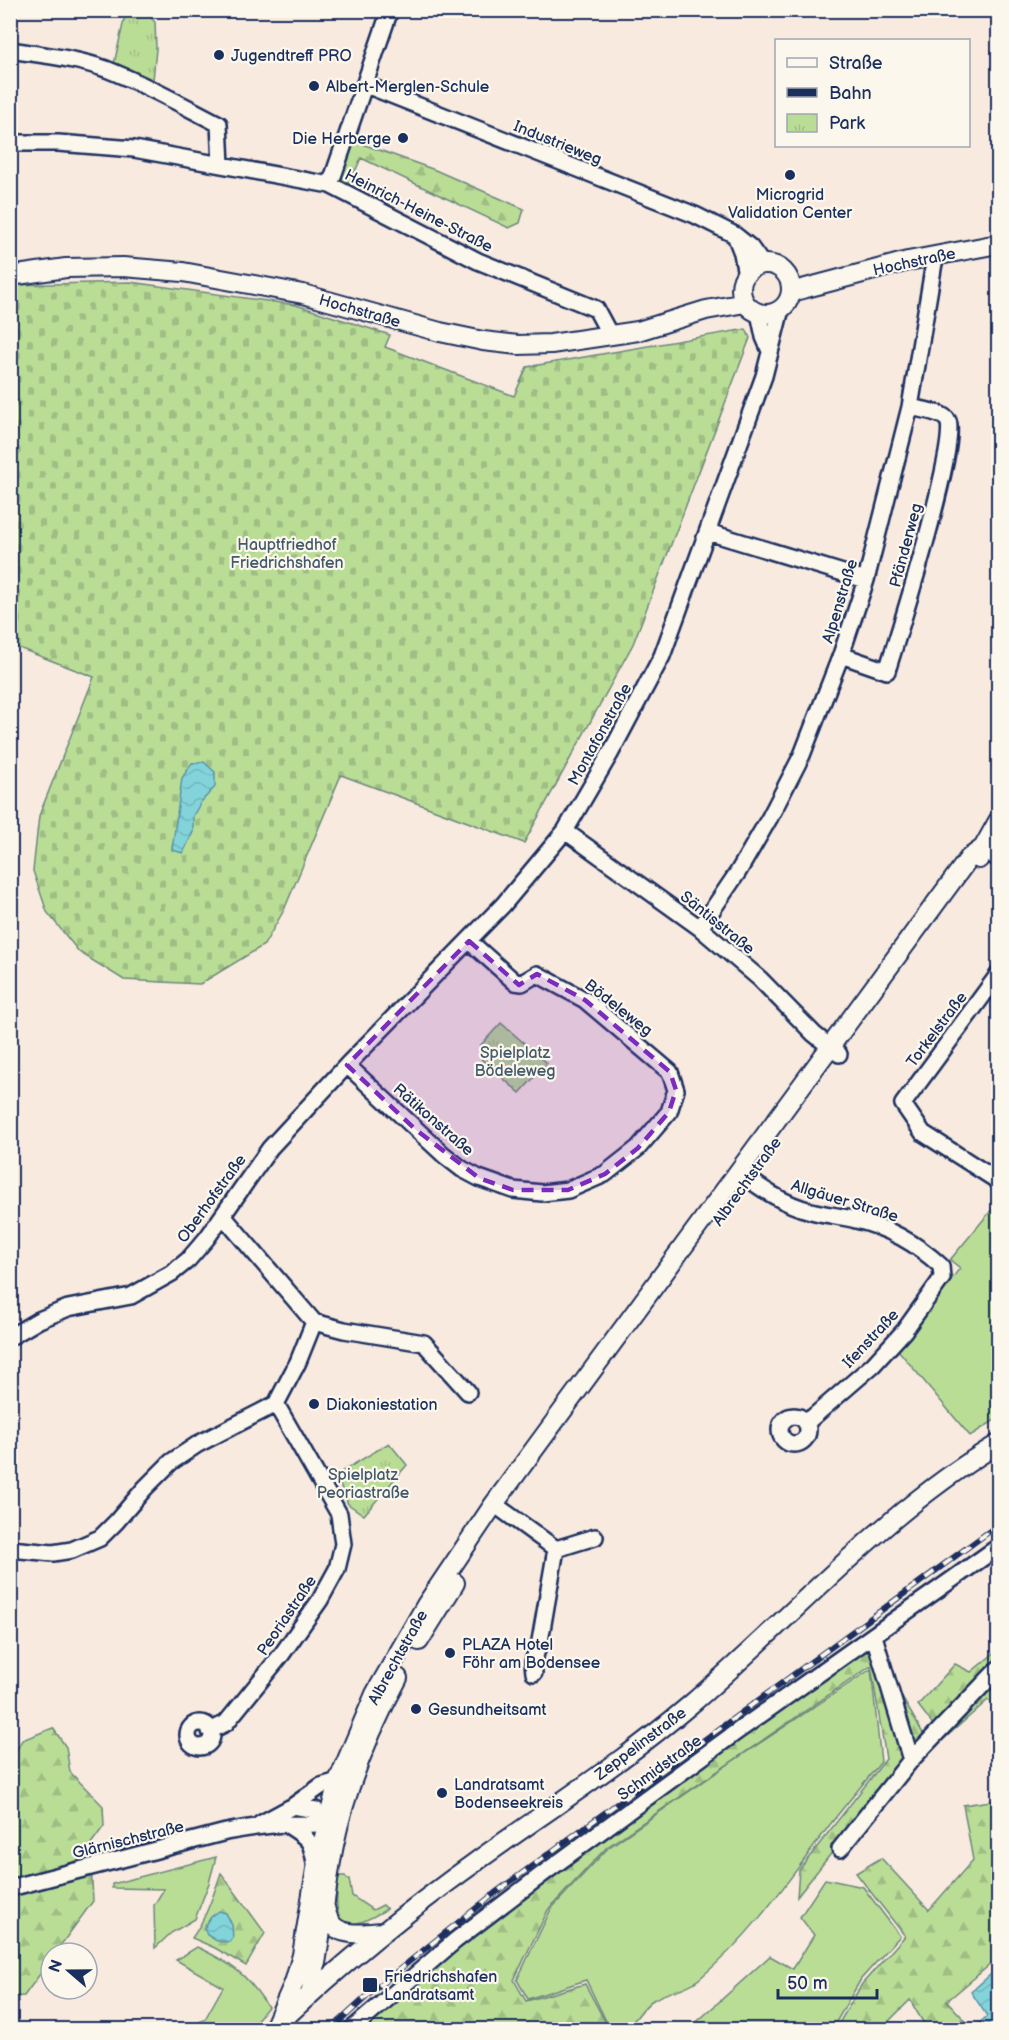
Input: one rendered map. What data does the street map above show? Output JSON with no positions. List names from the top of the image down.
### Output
{
  "streets": {
    "main road": ["Hochstraße", "Albrechtstraße", "Zeppelinstraße"],
    "street": [
      "Industrieweg",
      "Heinrich-Heine-Straße",
      "Pfänderweg",
      "Alpenstraße",
      "Montafonstraße",
      "Säntisstraße",
      "Bödeleweg",
      "Torkelstraße",
      "Rätikonstraße",
      "Oberhofstraße",
      "Allgäuer Straße",
      "Ifenstraße",
      "Peoriastraße",
      "Schmidstraße",
      "Glärnischstraße"
    ]
  },
  "crossings": [
    ["Industrieweg", "Hochstraße"],
    ["Industrieweg", "Montafonstraße"],
    ["Heinrich-Heine-Straße", "Hochstraße"],
    ["Hochstraße", "Alpenstraße"],
    ["Hochstraße", "Montafonstraße"],
    ["Pfänderweg", "Alpenstraße"],
    ["Alpenstraße", "Säntisstraße"],
    ["Montafonstraße", "Säntisstraße"],
    ["Montafonstraße", "Bödeleweg"],
    ["Montafonstraße", "Rätikonstraße"],
    ["Montafonstraße", "Oberhofstraße"],
    ["Säntisstraße", "Albrechtstraße"],
    ["Bödeleweg", "Rätikonstraße"],
    ["Rätikonstraße", "Oberhofstraße"],
    ["Albrechtstraße", "Allgäuer Straße"],
    ["Albrechtstraße", "Zeppelinstraße"],
    ["Albrechtstraße", "Glärnischstraße"],
    ["Allgäuer Straße", "Ifenstraße"]
  ],
  "parks": ["Hauptfriedhof Friedrichshafen", "Spielplatz Bödeleweg", "Spielplatz Peoriastraße"],
  "places": {
    "other": [
      "Jugendtreff PRO",
      "Albert-Merglen-Schule",
      "Die Herberge",
      "Microgrid Validation Center",
      "Diakoniestation",
      "PLAZA Hotel Föhr am Bodensee",
      "Gesundheitsamt",
      "Landratsamt Bodenseekreis"
    ],
    "transit": ["Friedrichshafen Landratsamt"]
  },
  "legend": ["Straße", "Bahn", "Park"],
  "scale_bar": "50 m",
  "north": "left"
}
